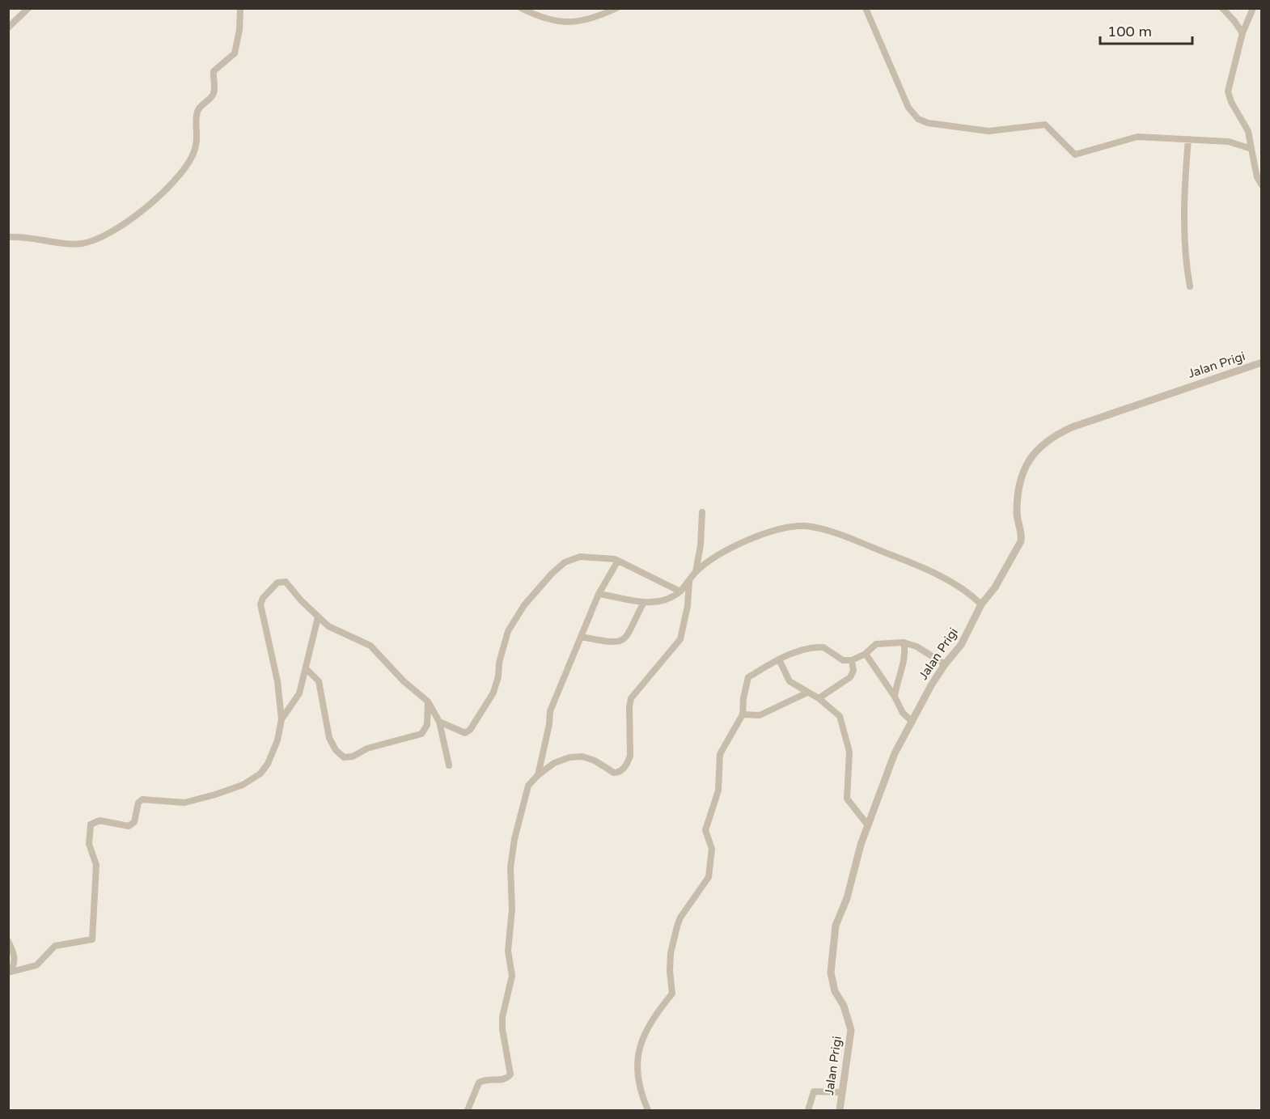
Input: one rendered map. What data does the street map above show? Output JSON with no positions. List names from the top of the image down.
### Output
{
  "streets": {
    "street": ["Jalan Prigi"]
  },
  "scale_bar": "100 m"
}
